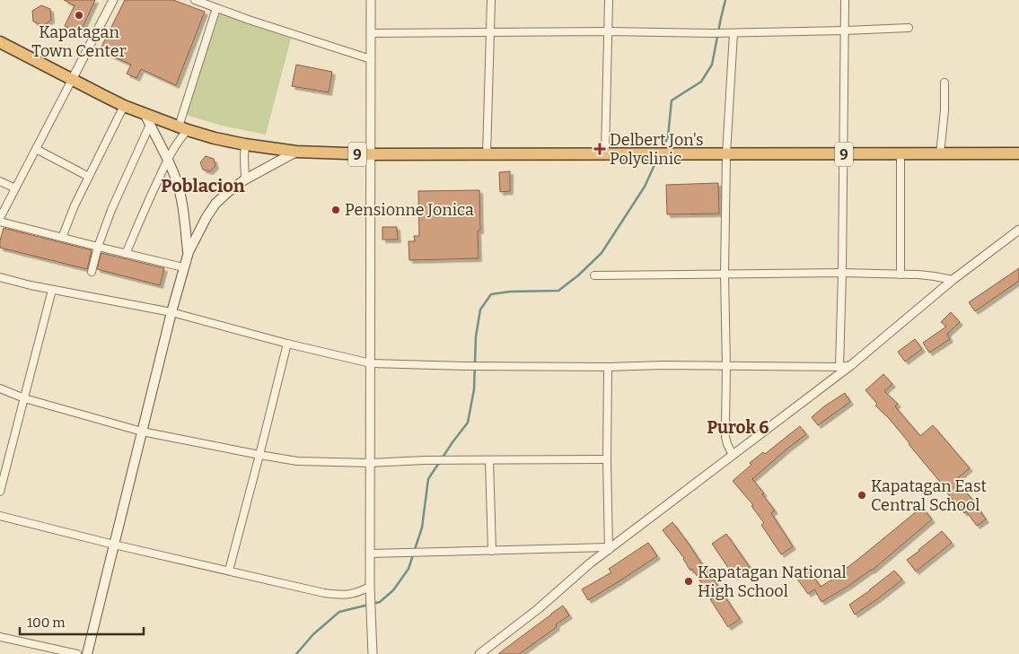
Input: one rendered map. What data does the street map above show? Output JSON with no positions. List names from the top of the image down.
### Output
{
  "streets": {
    "highway": ["9"]
  },
  "districts": ["Poblacion", "Purok 6"],
  "places": {
    "other": [
      "Kapatagan Town Center",
      "Pensionne Jonica",
      "Kapatagan East Central School",
      "Kapatagan National High School"
    ],
    "health": ["Delbert Jon's Polyclinic"]
  },
  "scale_bar": "100 m"
}
